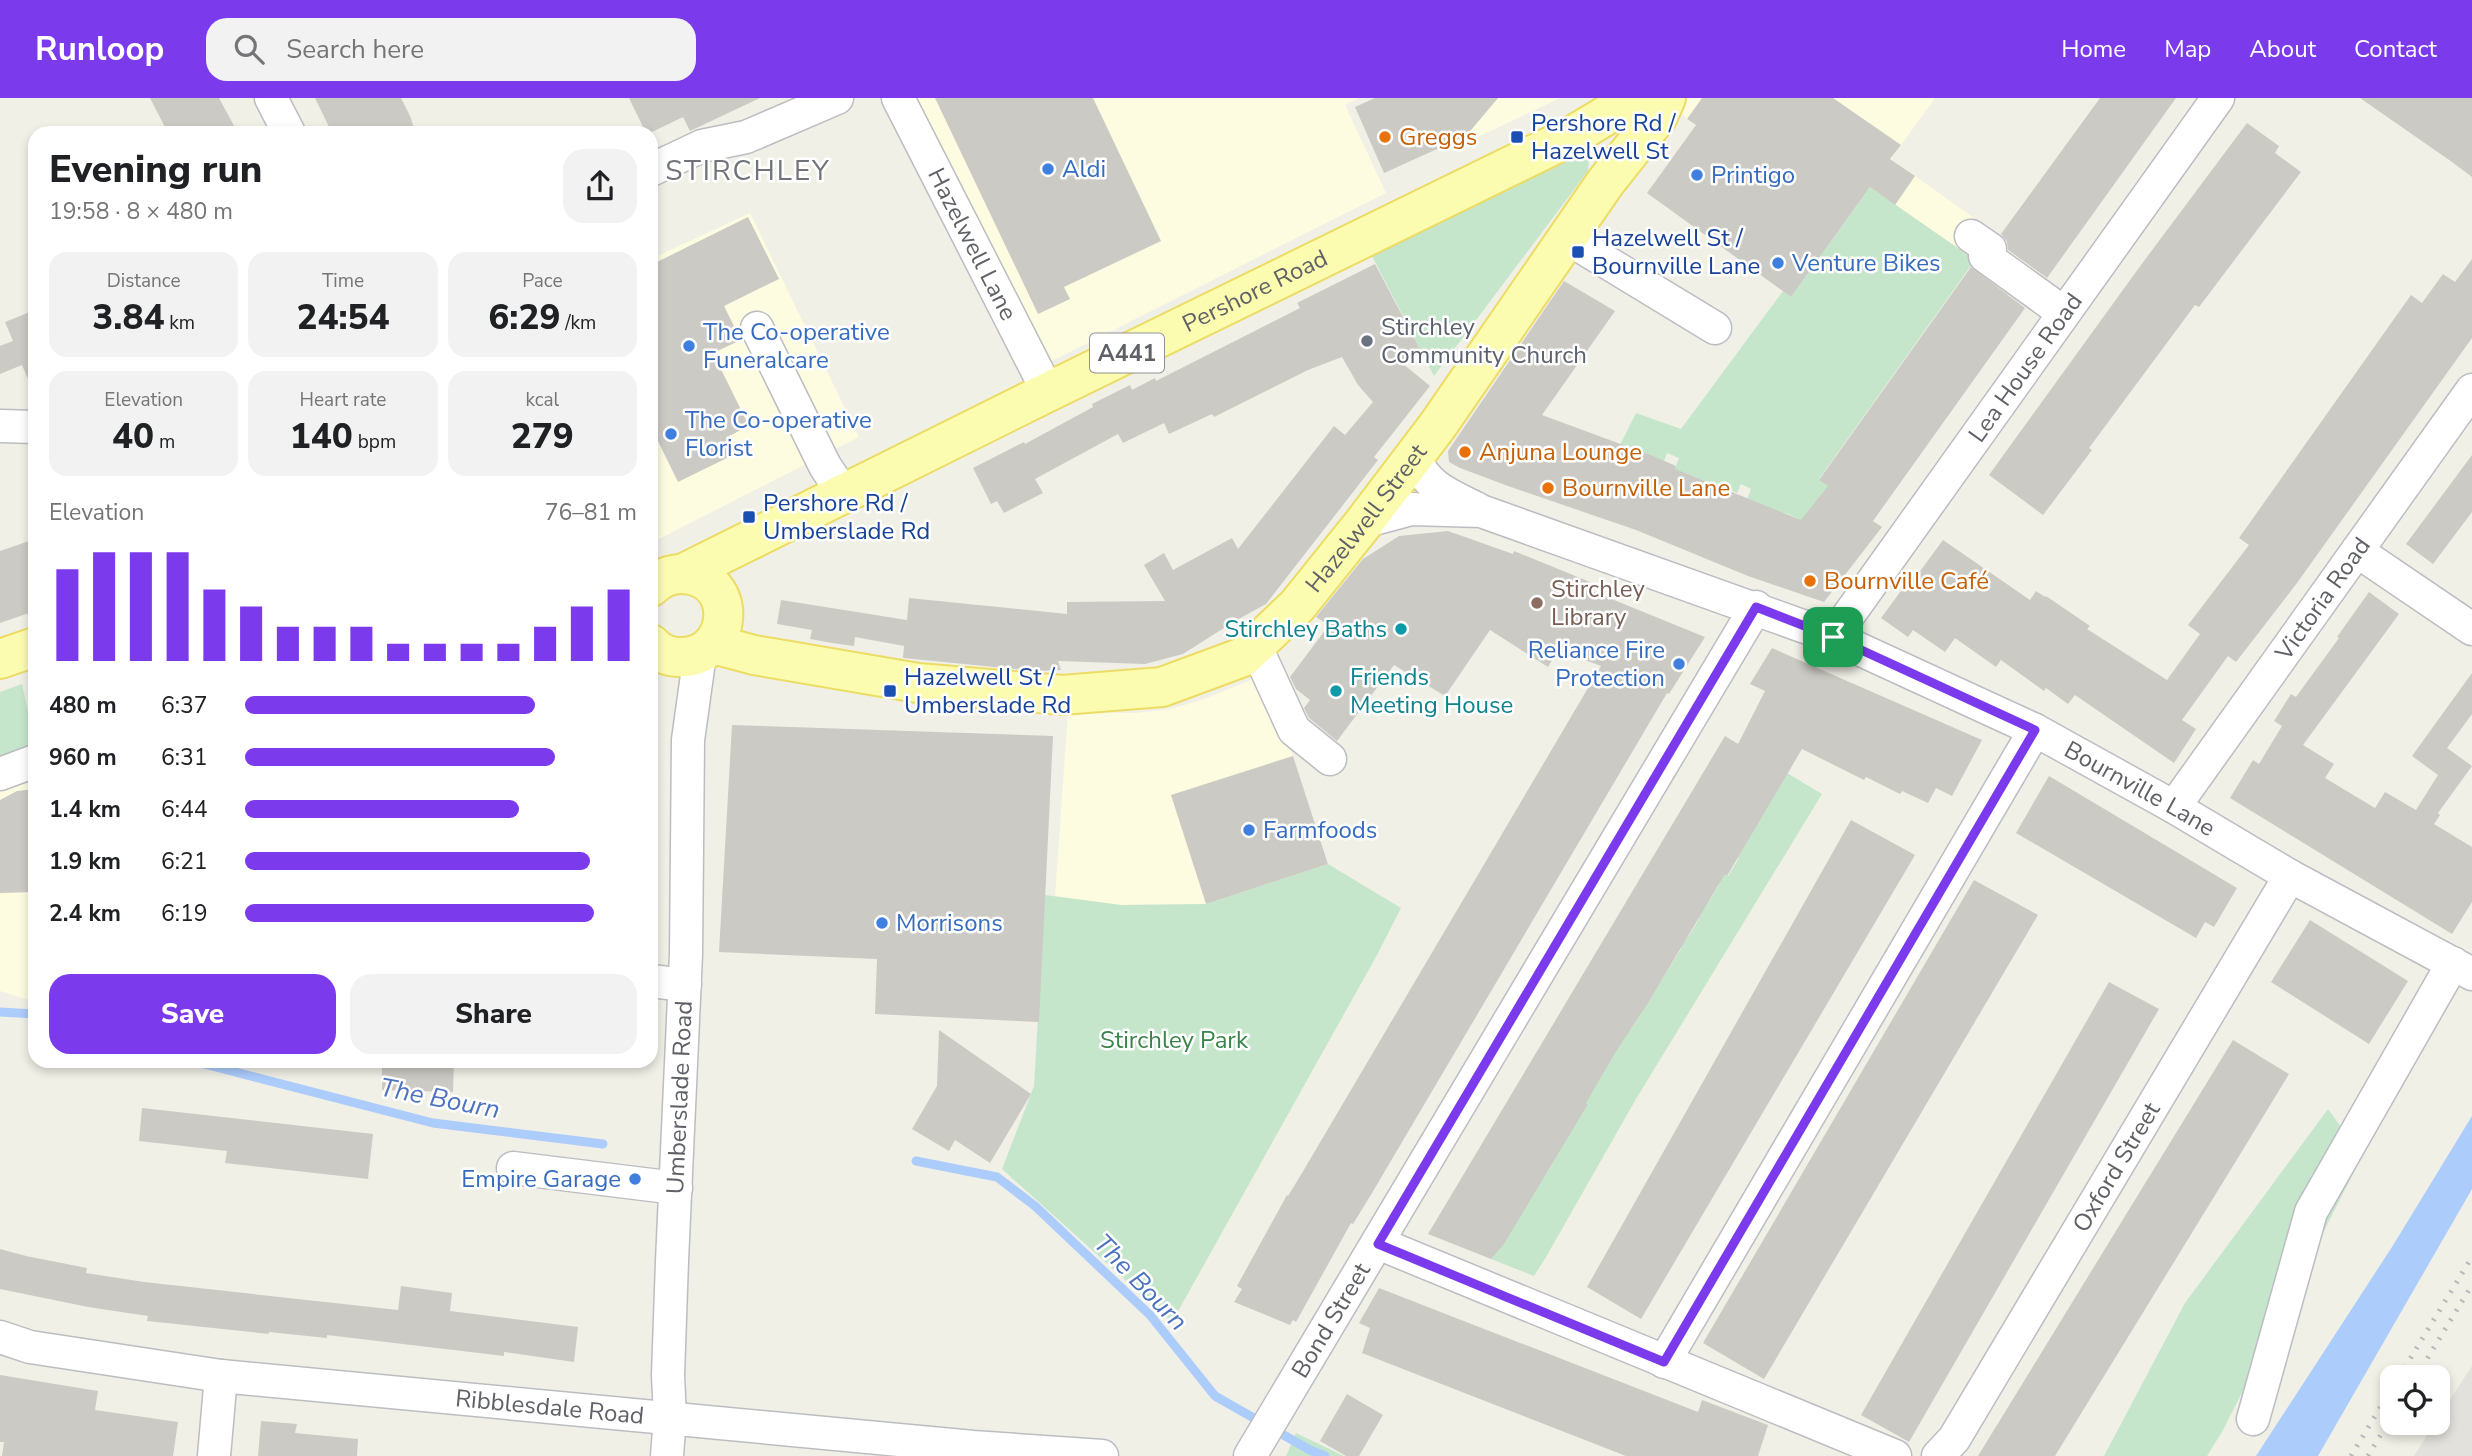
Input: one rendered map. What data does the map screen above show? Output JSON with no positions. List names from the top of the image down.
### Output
{
  "streets": {
    "main road": ["Pershore Road", "A441", "Hazelwell Street"],
    "street": [
      "Hazelwell Lane",
      "Lea House Road",
      "Victoria Road",
      "Bournville Lane",
      "Umberslade Road",
      "Oxford Street",
      "Bond Street",
      "Ribblesdale Road"
    ]
  },
  "crossings": [
    ["Hazelwell Lane", "Pershore Road"],
    ["Lea House Road", "Bournville Lane"],
    ["Hazelwell Street", "Bournville Lane"],
    ["Hazelwell Street", "Umberslade Road"],
    ["Victoria Road", "Bournville Lane"],
    ["Bournville Lane", "Oxford Street"],
    ["Bournville Lane", "Bond Street"],
    ["Umberslade Road", "Ribblesdale Road"]
  ],
  "districts": ["STIRCHLEY"],
  "water": ["The Bourn"],
  "parks": ["Stirchley Park"],
  "places": {
    "other": [
      "Greggs",
      "Aldi",
      "Printigo",
      "Venture Bikes",
      "Stirchley Community Church",
      "The Co-operative Funeralcare",
      "The Co-operative Florist",
      "Anjuna Lounge",
      "Bournville Lane",
      "Bournville Café",
      "Stirchley Library",
      "Stirchley Baths",
      "Reliance Fire Protection",
      "Friends Meeting House",
      "Farmfoods",
      "Morrisons",
      "Empire Garage"
    ],
    "transit": [
      "Pershore Rd / Hazelwell St",
      "Hazelwell St / Bournville Lane",
      "Pershore Rd / Umberslade Rd",
      "Hazelwell St / Umberslade Rd"
    ]
  },
  "page": {
    "header": "Runloop",
    "search": "Search here",
    "nav": [
      "Home",
      "Map",
      "About",
      "Contact"
    ],
    "heading": ["Evening run", "19:58 · 8 × 480 m"],
    "stats": [
      ["Distance", "3.84 km"],
      ["Time", "24:54"],
      ["Pace", "6:29 /km"],
      ["Elevation", "40 m"],
      ["Heart rate", "140 bpm"],
      ["kcal", "279"]
    ],
    "chart": ["Elevation", "76–81 m"],
    "list": [
      {
        "name": "480 m",
        "note": "6:37"
      },
      {
        "name": "960 m",
        "note": "6:31"
      },
      {
        "name": "1.4 km",
        "note": "6:44"
      },
      {
        "name": "1.9 km",
        "note": "6:21"
      },
      {
        "name": "2.4 km",
        "note": "6:19"
      }
    ],
    "buttons": ["Save", "Share"]
  }
}
